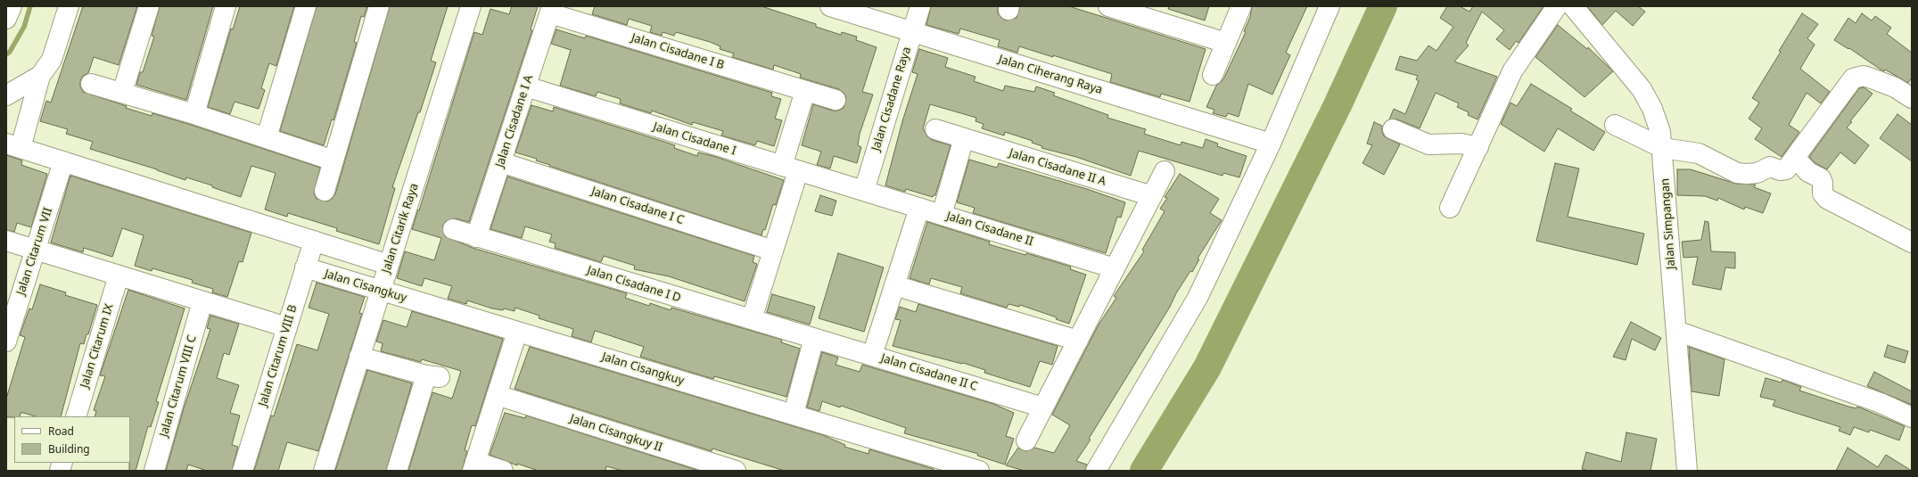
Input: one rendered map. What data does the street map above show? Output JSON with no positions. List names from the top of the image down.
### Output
{
  "streets": {
    "street": [
      "Jalan Cisadane I B",
      "Jalan Ciherang Raya",
      "Jalan Cisadane Raya",
      "Jalan Cisadane I A",
      "Jalan Cisadane I",
      "Jalan Cisadane II A",
      "Jalan Cisadane I C",
      "Jalan Simpangan",
      "Jalan Citarik Raya",
      "Jalan Cisadane II",
      "Jalan Citarum VII",
      "Jalan Cisadane I D",
      "Jalan Cisangkuy",
      "Jalan Citarum IX",
      "Jalan Citarum VIII B",
      "Jalan Cisadane II C",
      "Jalan Citarum VIII C",
      "Jalan Cisangkuy II"
    ]
  },
  "crossings": [
    ["Jalan Cisadane I B", "Jalan Cisadane I A"],
    ["Jalan Ciherang Raya", "Jalan Cisadane Raya"],
    ["Jalan Cisadane Raya", "Jalan Cisadane I"],
    ["Jalan Cisadane Raya", "Jalan Cisadane II"],
    ["Jalan Cisadane I A", "Jalan Cisadane I"],
    ["Jalan Cisadane I A", "Jalan Cisadane I C"],
    ["Jalan Cisadane I A", "Jalan Cisadane I D"],
    ["Jalan Cisadane I", "Jalan Cisadane II"],
    ["Jalan Citarik Raya", "Jalan Cisangkuy"],
    ["Jalan Cisadane I D", "Jalan Cisadane II C"],
    ["Jalan Cisangkuy", "Jalan Citarum VIII B"]
  ],
  "legend": ["Road", "Building"]
}
